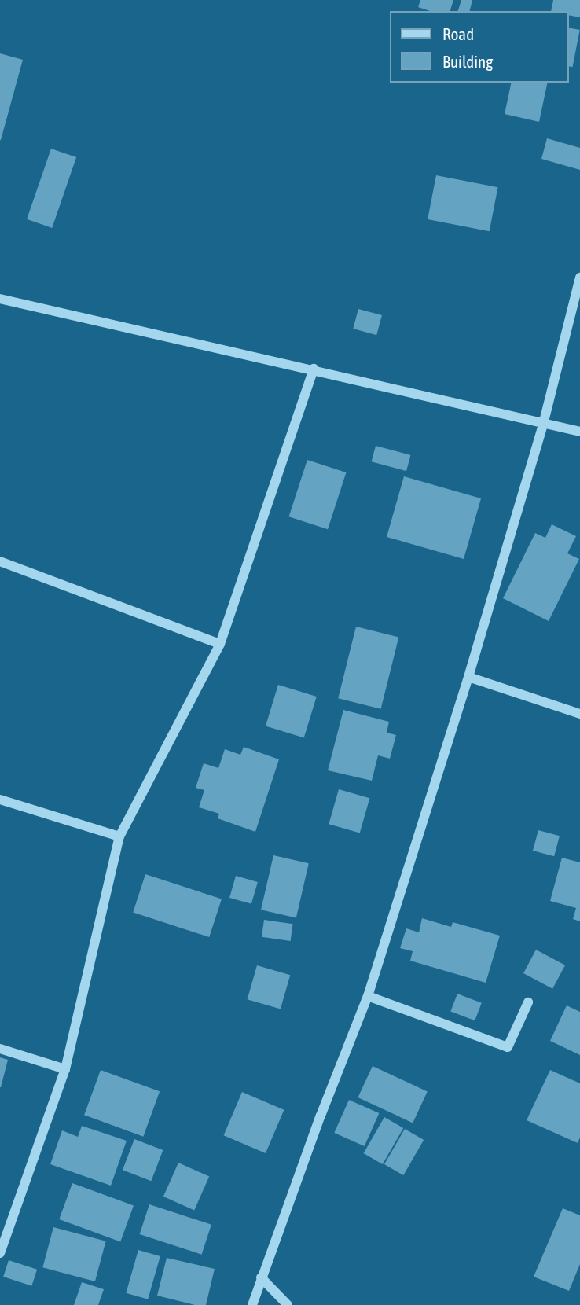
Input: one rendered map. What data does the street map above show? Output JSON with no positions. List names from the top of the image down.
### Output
{
  "legend": ["Road", "Building"]
}
